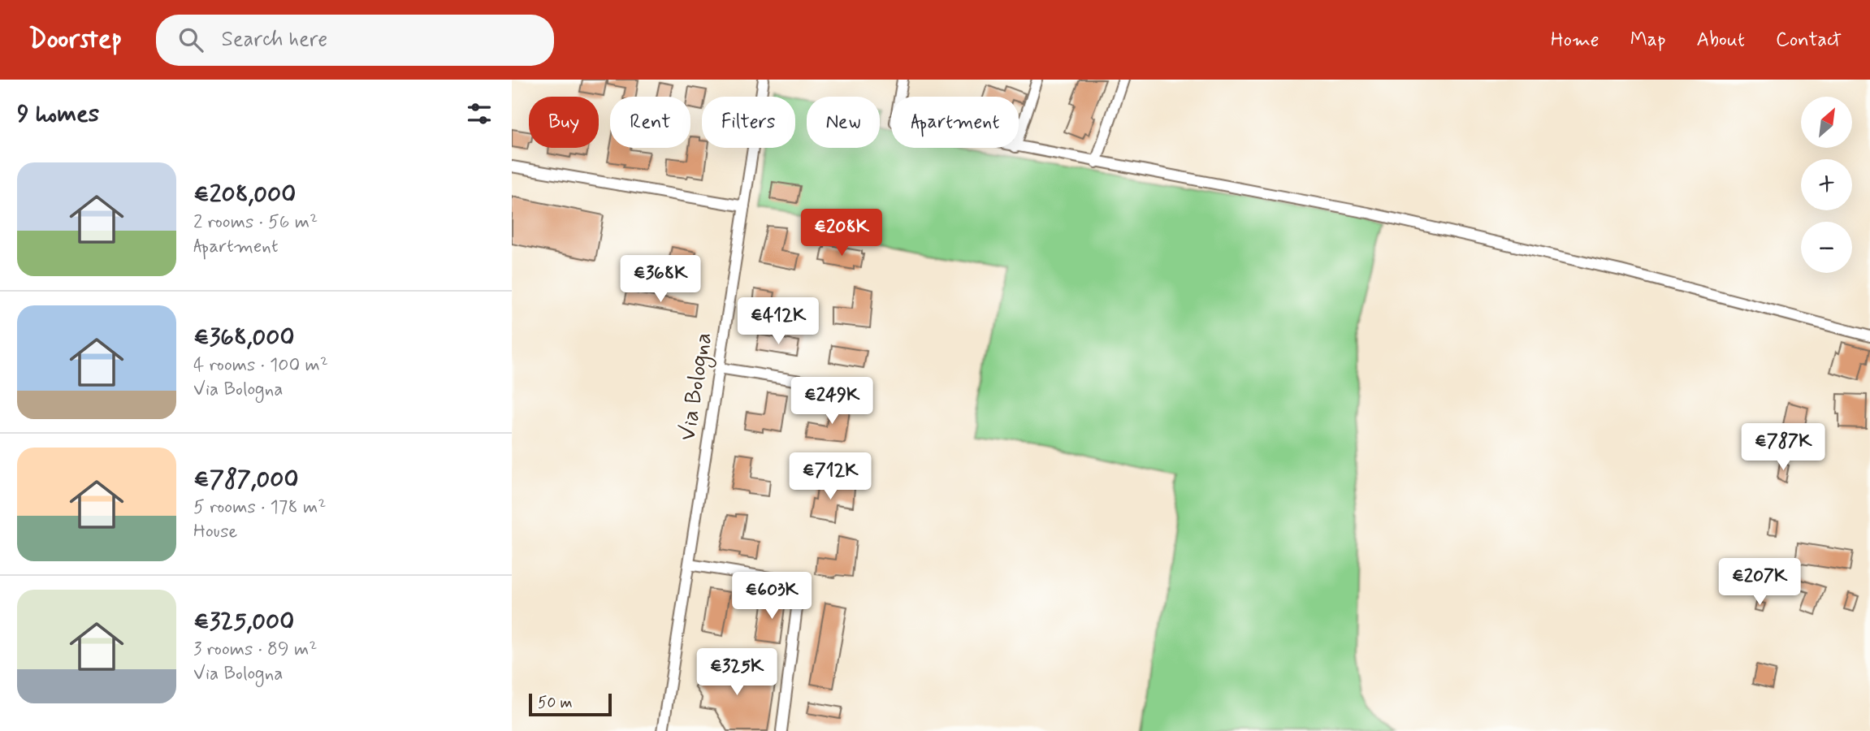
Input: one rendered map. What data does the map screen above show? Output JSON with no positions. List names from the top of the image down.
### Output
{
  "streets": {
    "street": ["Via Bologna"]
  },
  "scale_bar": "50 m",
  "north": "top right",
  "page": {
    "header": "Doorstep",
    "search": "Search here",
    "nav": [
      "Home",
      "Map",
      "About",
      "Contact"
    ],
    "heading": "9 homes",
    "map_buttons": ["+", "−"],
    "chip": [
      "Buy",
      "Rent",
      "Filters",
      "New",
      "Apartment"
    ],
    "list": [
      {
        "name": "€208,000",
        "note": "2 rooms · 56 m² · Apartment"
      },
      {
        "name": "€368,000",
        "note": "4 rooms · 100 m² · Via Bologna"
      },
      {
        "name": "€787,000",
        "note": "5 rooms · 178 m² · House"
      },
      {
        "name": "€325,000",
        "note": "3 rooms · 89 m² · Via Bologna"
      }
    ],
    "price": [
      "€208K",
      "€368K",
      "€412K",
      "€249K",
      "€787K",
      "€712K",
      "€207K",
      "€603K",
      "€325K"
    ],
    "scale": "50 m"
  }
}
